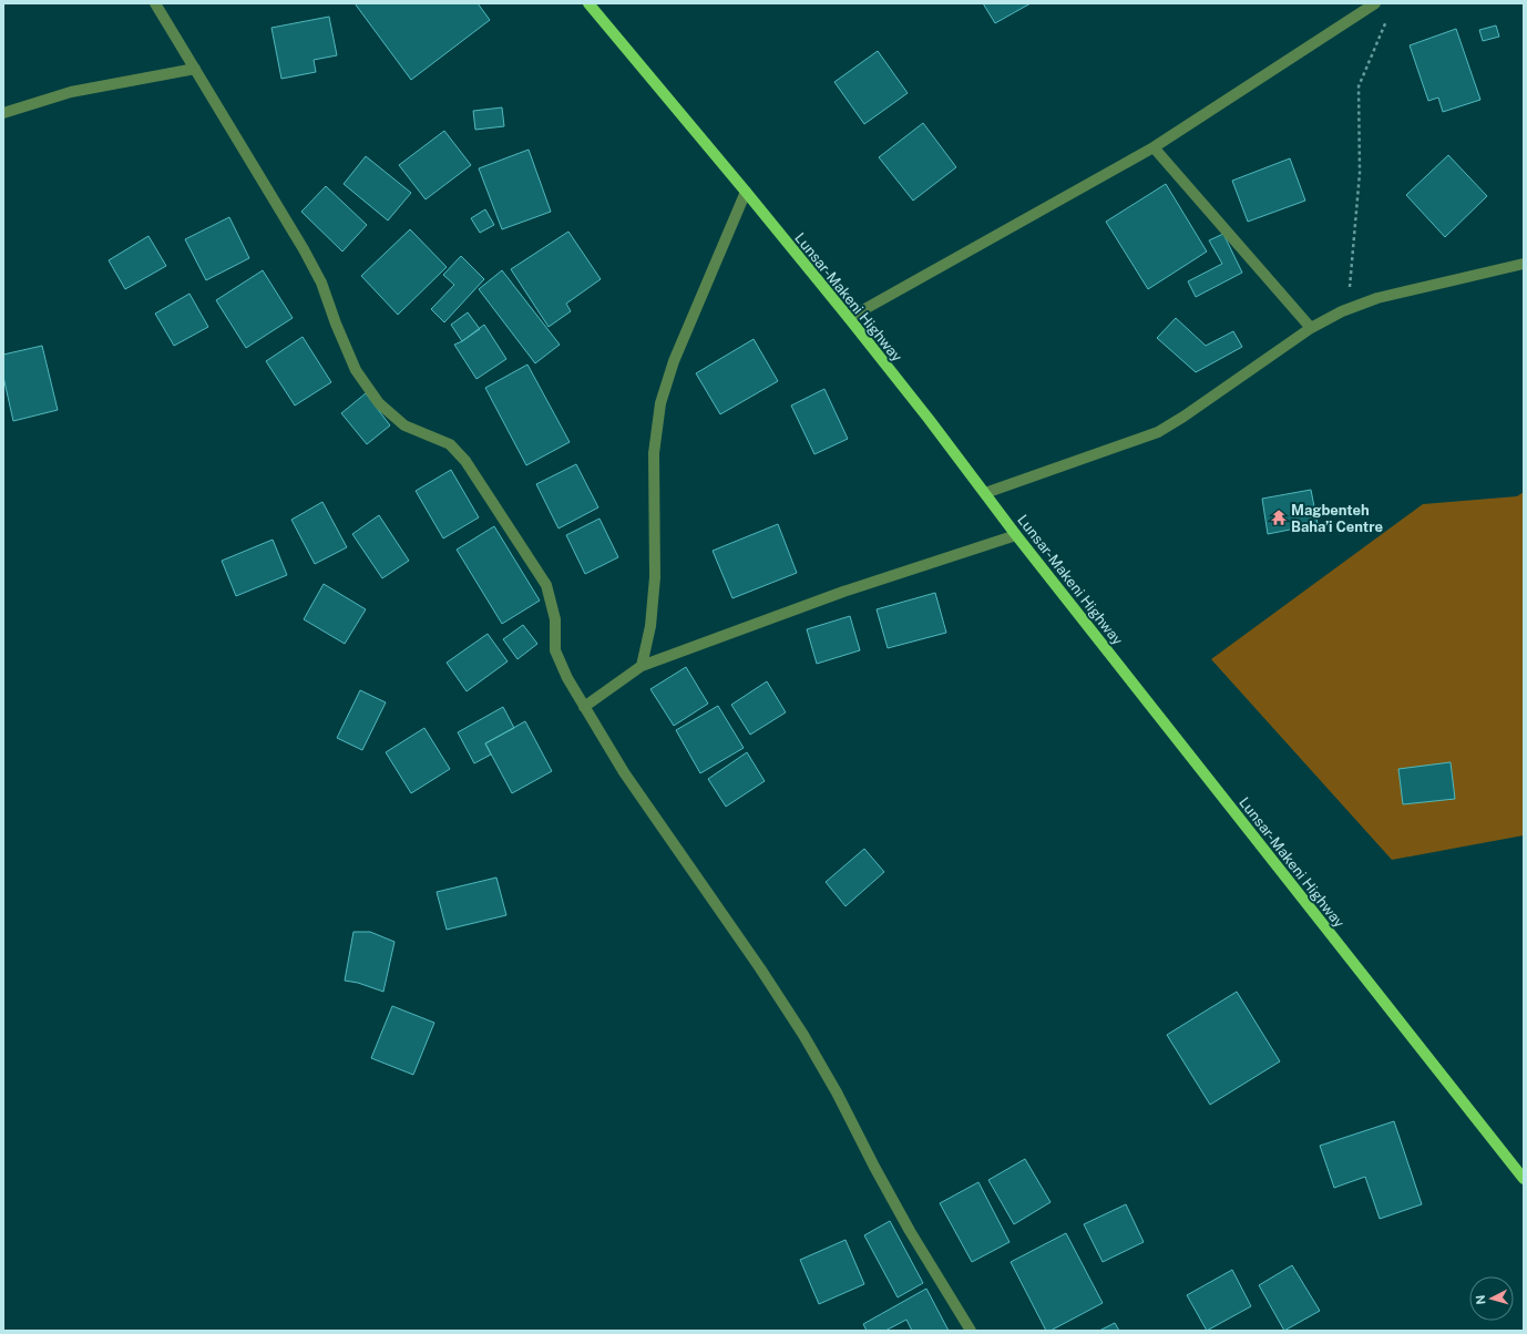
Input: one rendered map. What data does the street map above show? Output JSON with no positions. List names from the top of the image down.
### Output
{
  "streets": {
    "main road": ["Lunsar-Makeni Highway"]
  },
  "places": {
    "temple": ["Magbenteh Baha’i Centre"]
  },
  "north": "left"
}
